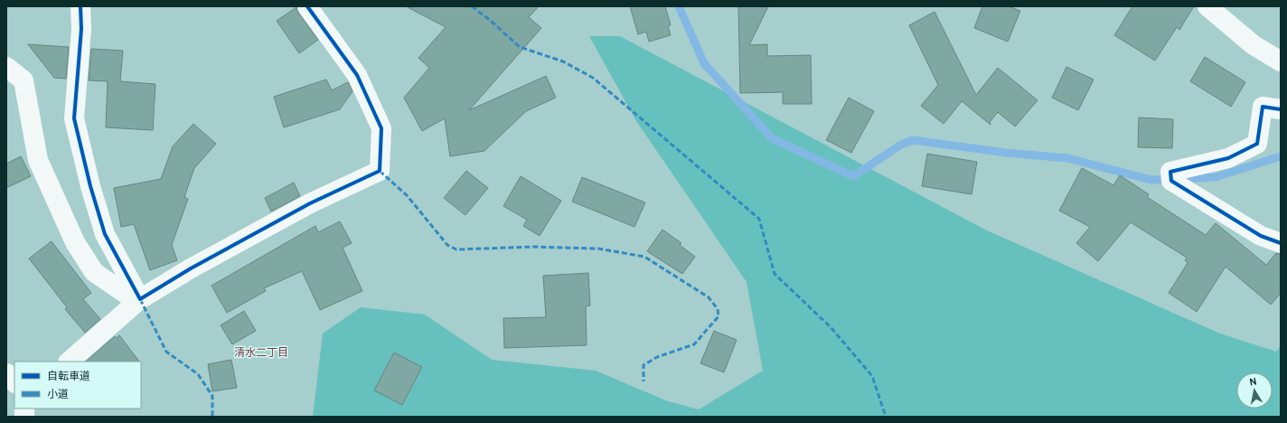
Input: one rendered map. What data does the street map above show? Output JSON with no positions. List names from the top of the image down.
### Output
{
  "districts": ["清水二丁目"],
  "legend": ["自転車道", "小道"],
  "north": "top"
}
